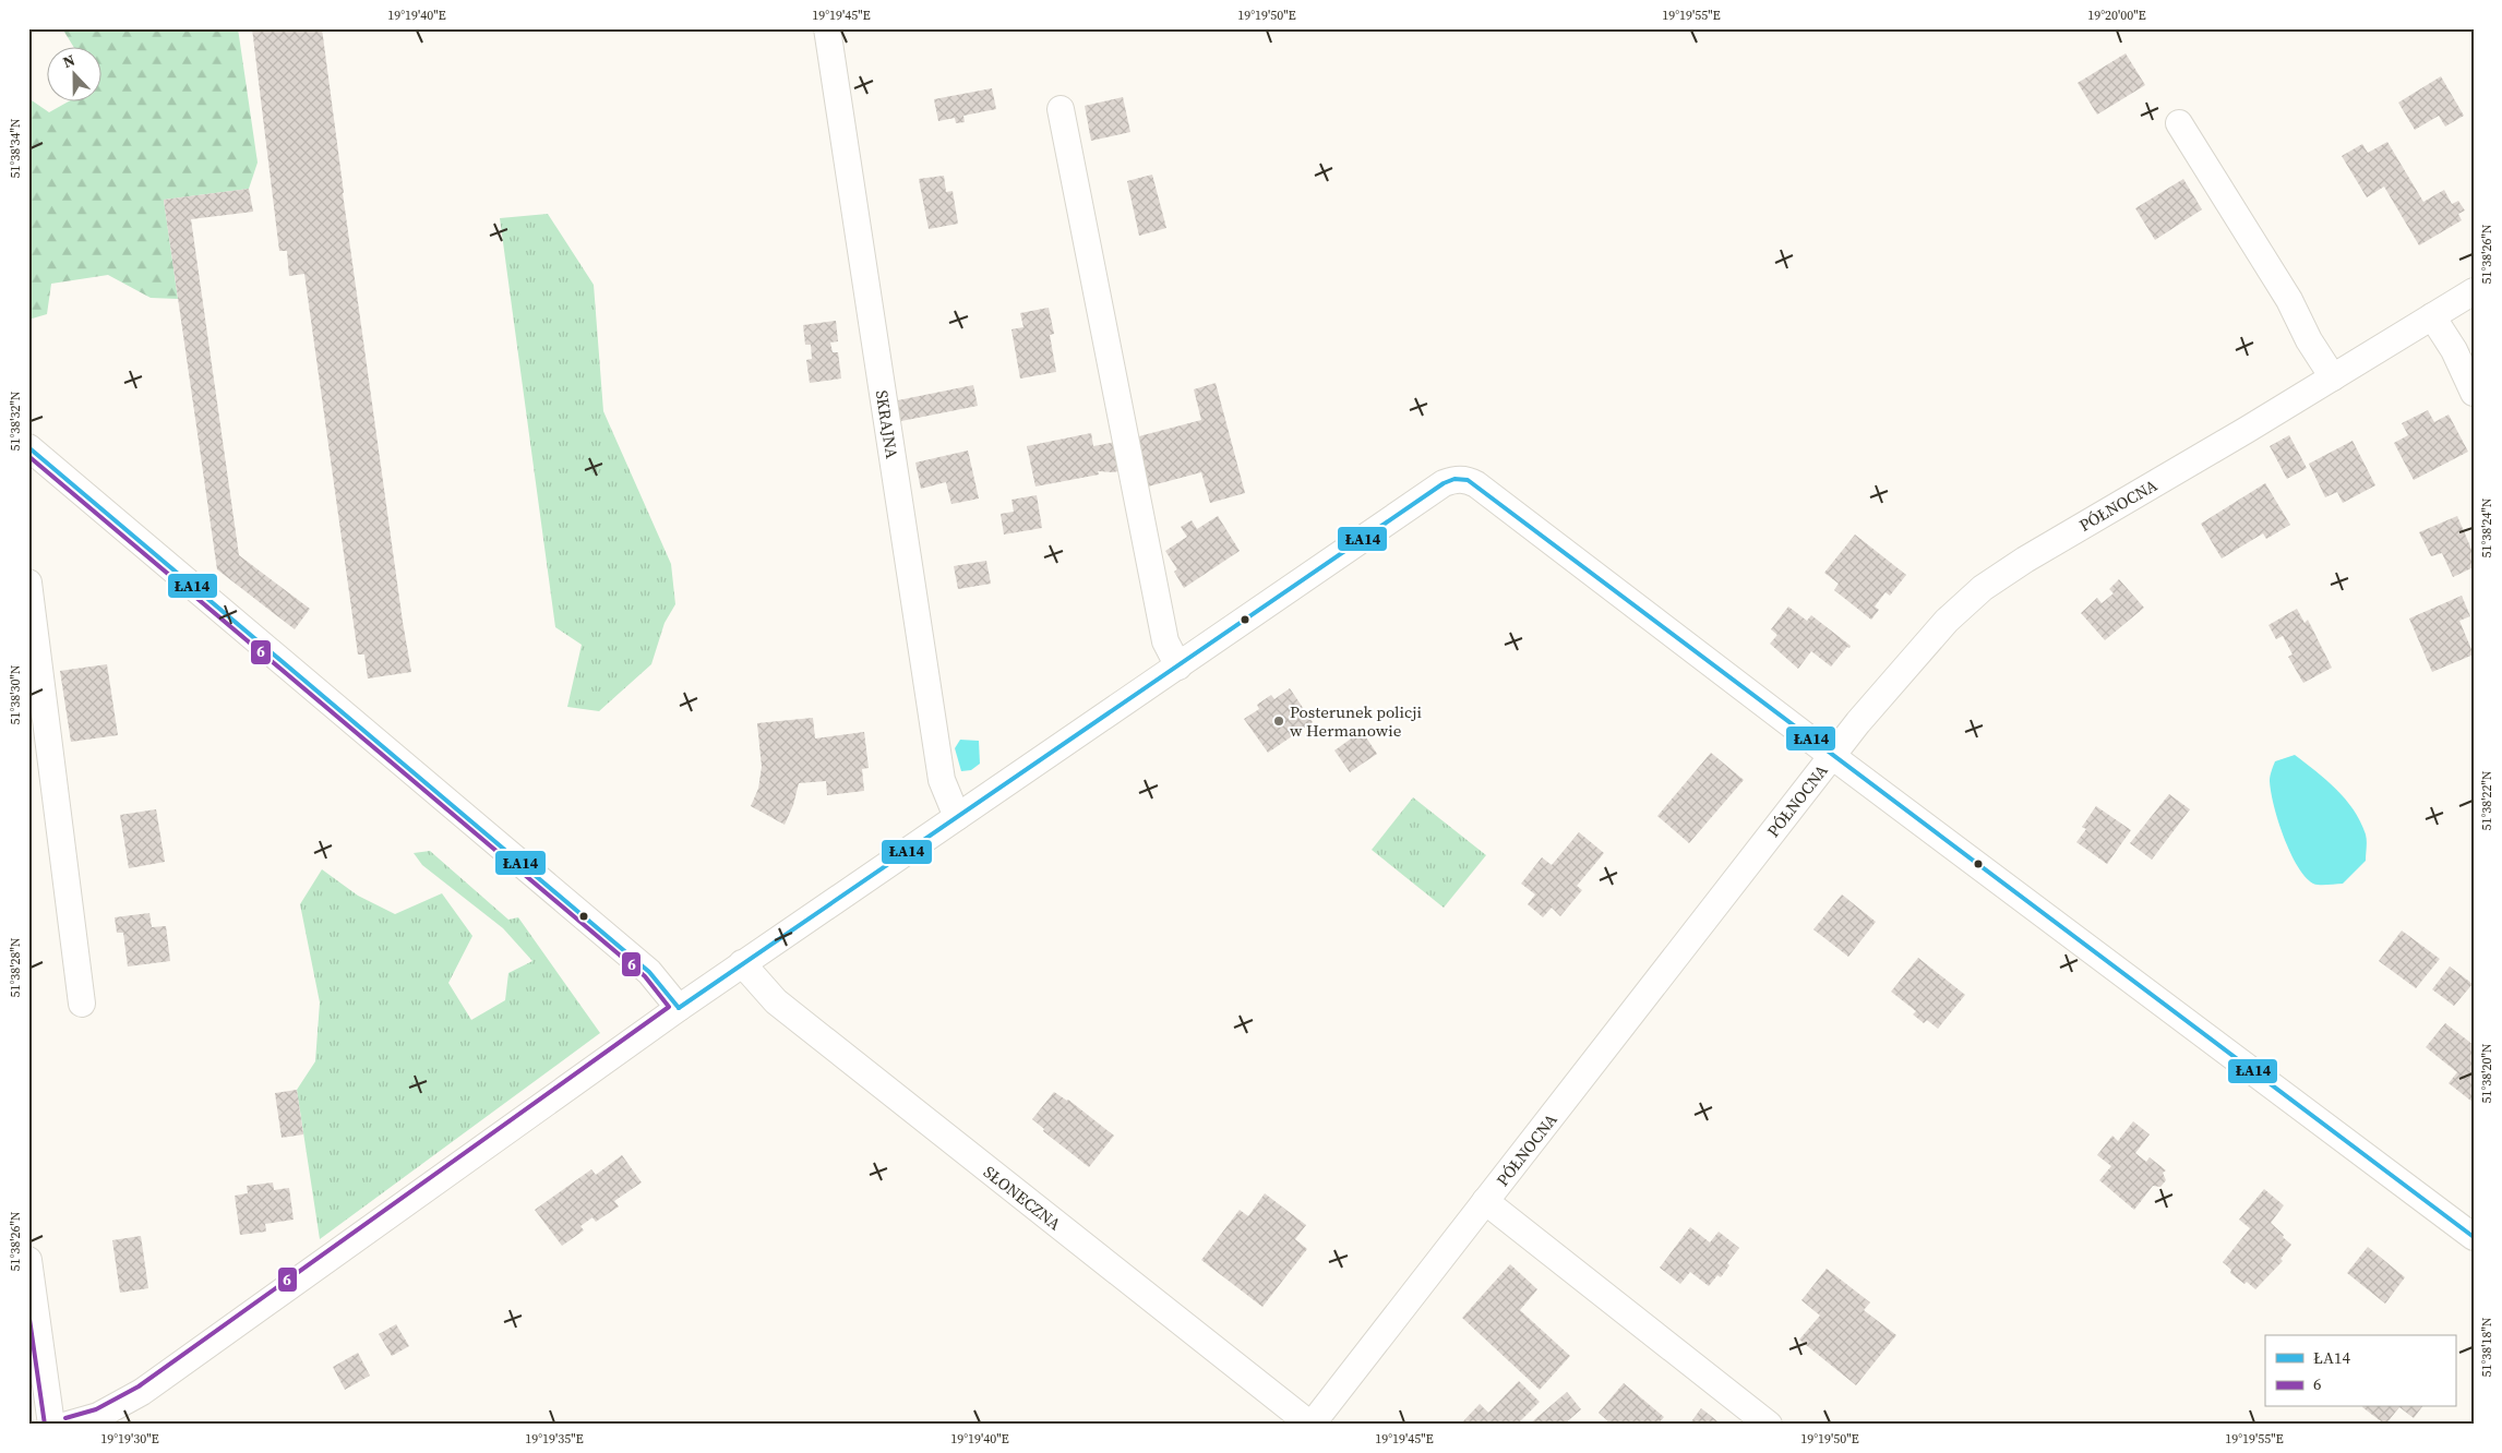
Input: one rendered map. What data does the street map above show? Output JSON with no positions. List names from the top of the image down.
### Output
{
  "streets": {
    "street": ["SKRAJNA", "PÓŁNOCNA", "SŁONECZNA"]
  },
  "crossings": [
    ["PÓŁNOCNA", "SŁONECZNA"]
  ],
  "places": ["Posterunek policji w Hermanowie"],
  "lines": ["transit line ŁA14", "transit line 6"],
  "legend": ["ŁA14", "6"],
  "north": "top",
  "coordinates": [
    "19°19'40\"E",
    "19°19'45\"E",
    "19°19'50\"E",
    "19°19'55\"E",
    "19°20'00\"E",
    "51°38'34\"N",
    "51°38'26\"N",
    "51°38'32\"N",
    "51°38'24\"N",
    "51°38'30\"N",
    "51°38'22\"N",
    "51°38'28\"N",
    "51°38'20\"N",
    "51°38'18\"N",
    "19°19'30\"E",
    "19°19'35\"E"
  ]
}
